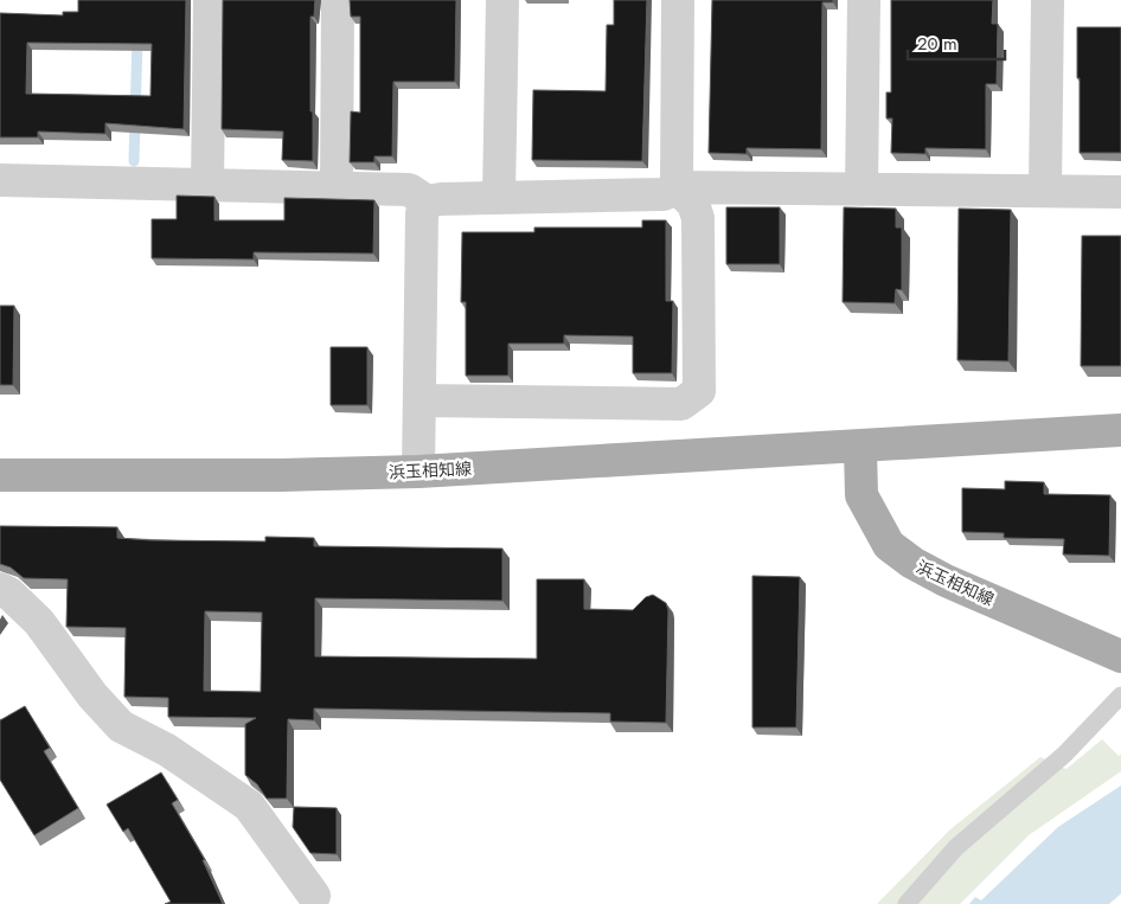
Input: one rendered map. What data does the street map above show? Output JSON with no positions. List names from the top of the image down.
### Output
{
  "streets": {
    "main road": ["浜玉相知線"]
  },
  "scale_bar": "20 m"
}
